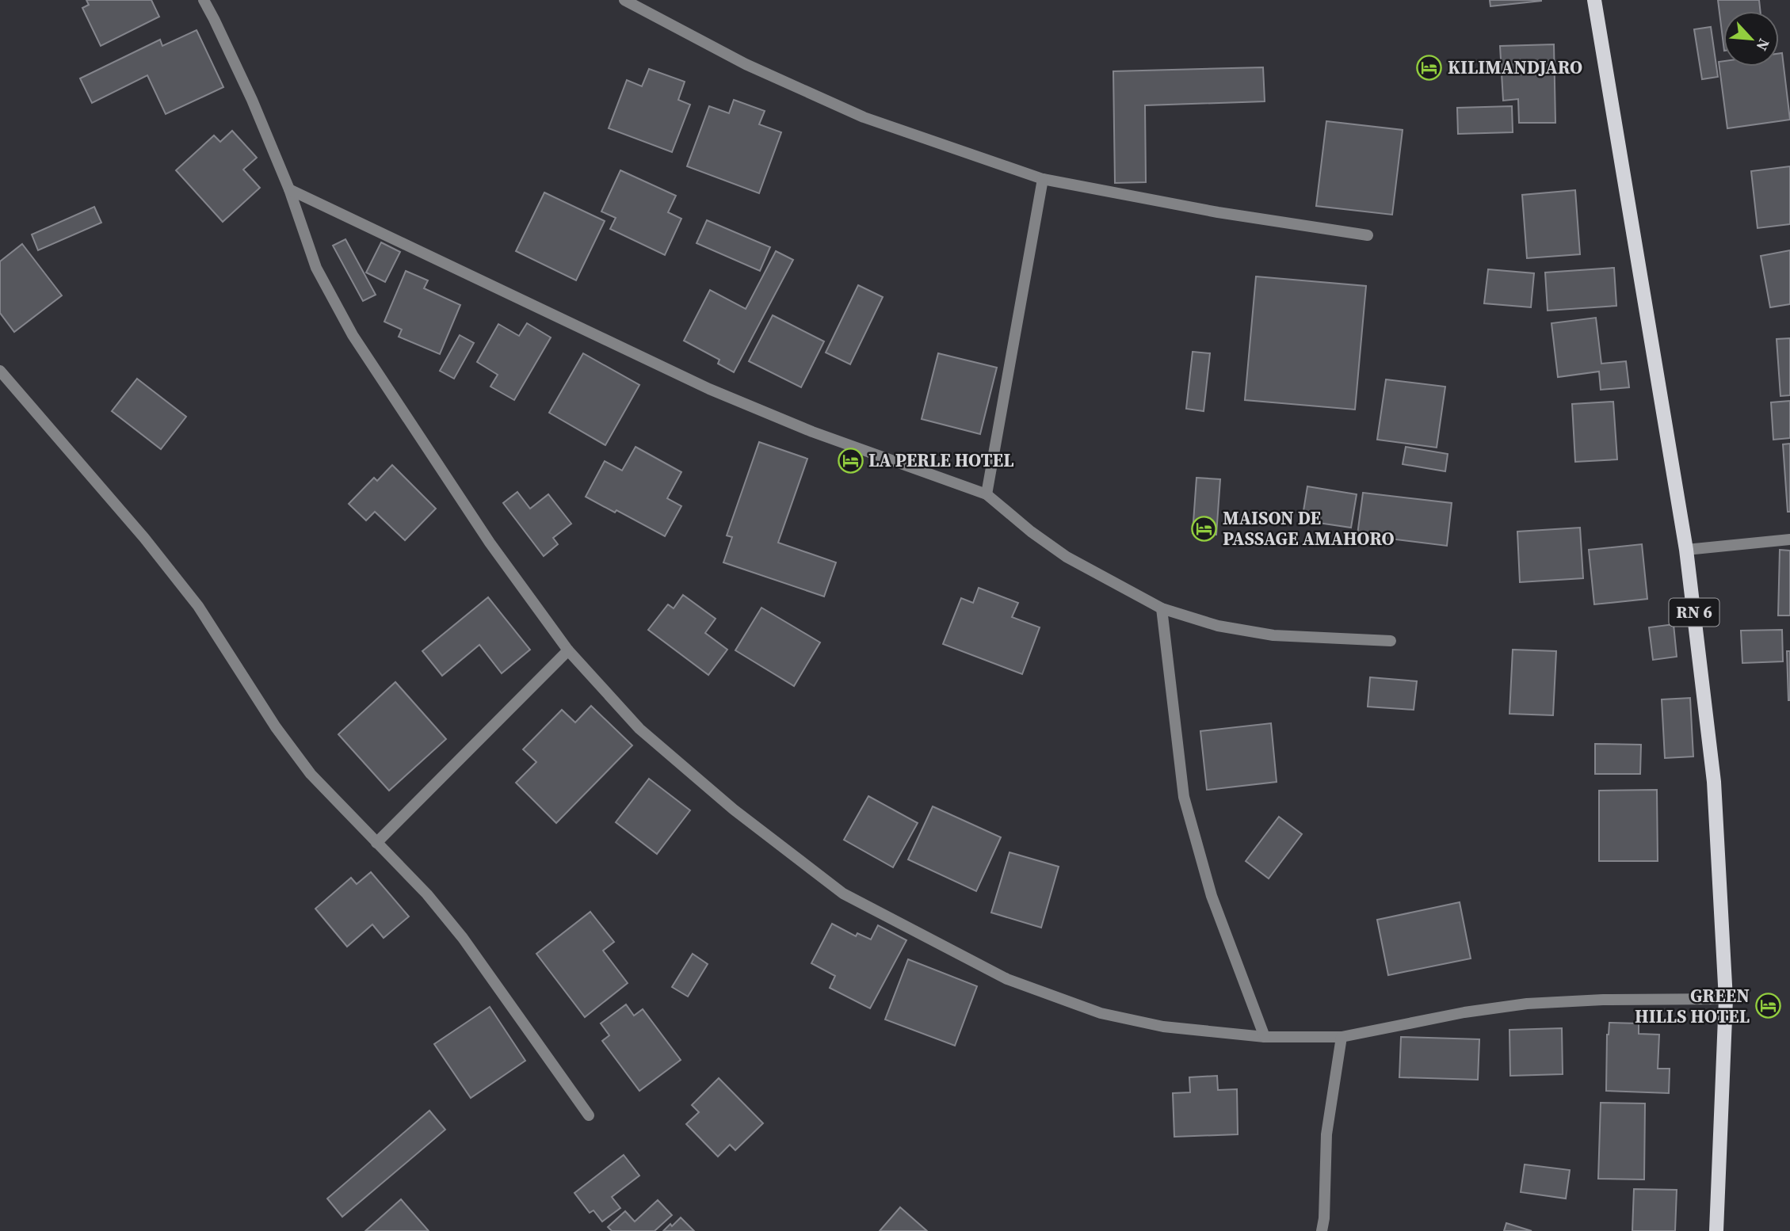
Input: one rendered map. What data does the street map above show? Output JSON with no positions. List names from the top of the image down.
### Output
{
  "streets": {
    "main road": ["RN 6"]
  },
  "places": {
    "hotel": [
      "KILIMANDJARO",
      "LA PERLE HOTEL",
      "MAISON DE PASSAGE AMAHORO",
      "GREEN HILLS HOTEL"
    ]
  },
  "north": "bottom right"
}
